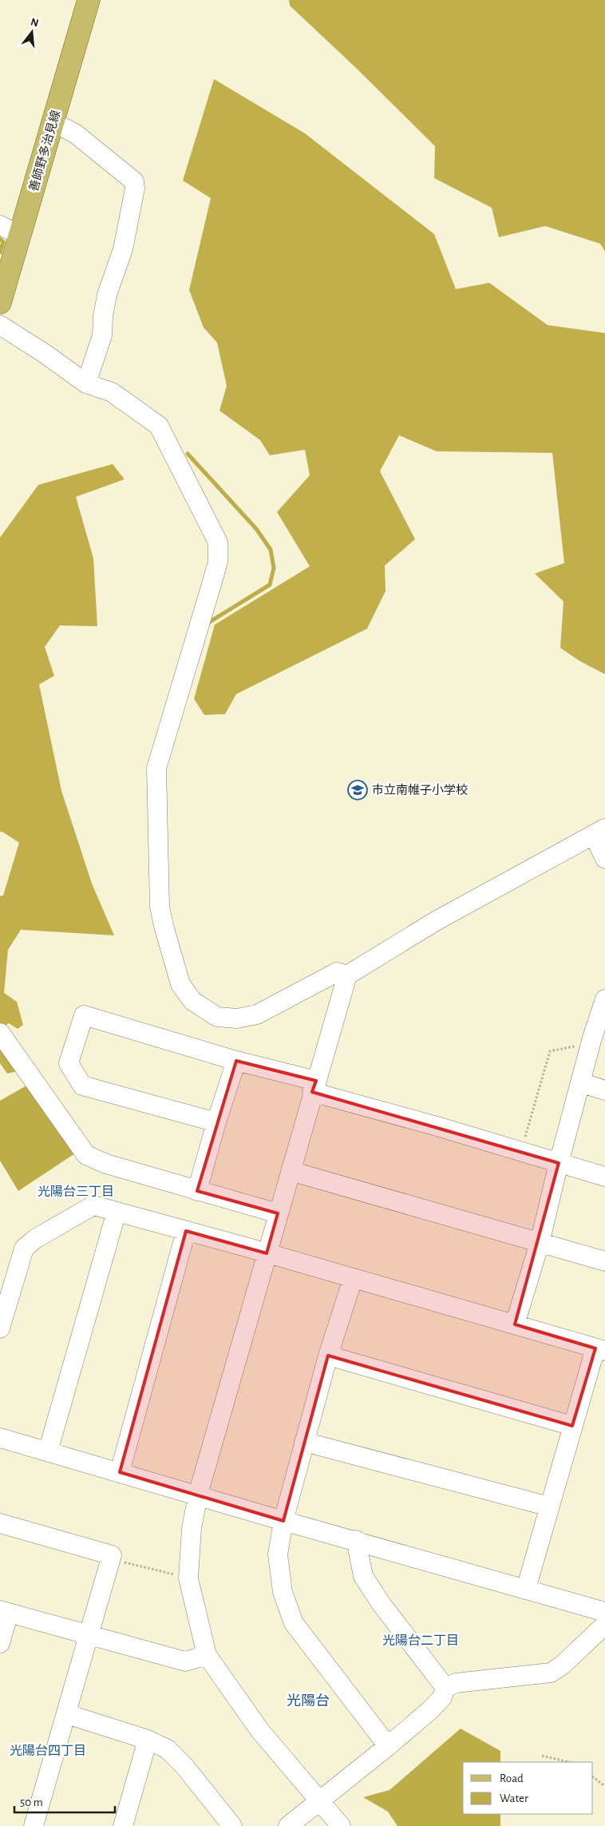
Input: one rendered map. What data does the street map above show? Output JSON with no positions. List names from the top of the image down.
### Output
{
  "streets": {
    "main road": ["善師野多治見線"]
  },
  "districts": [
    "光陽台三丁目",
    "光陽台二丁目",
    "光陽台",
    "光陽台四丁目"
  ],
  "places": {
    "school or university": ["市立南帷子小学校"]
  },
  "legend": ["Road", "Water"],
  "scale_bar": "50 m",
  "north": "top"
}
